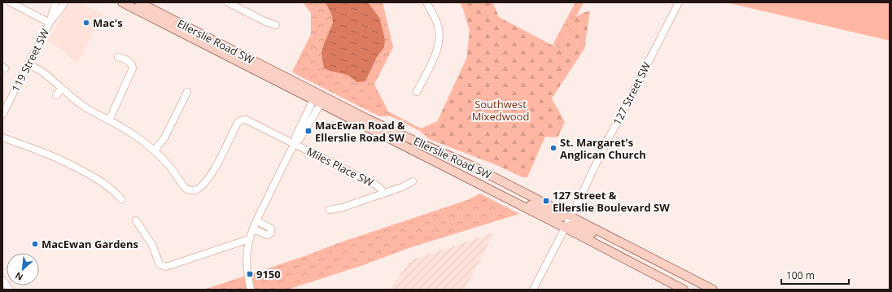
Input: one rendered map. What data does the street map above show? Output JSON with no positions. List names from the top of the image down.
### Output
{
  "streets": {
    "main road": ["Ellerslie Road SW"],
    "street": ["119 Street SW", "127 Street SW", "Miles Place SW"]
  },
  "crossings": [
    ["Ellerslie Road SW", "127 Street SW"]
  ],
  "parks": ["Southwest Mixedwood"],
  "places": {
    "other": ["Mac's", "St. Margaret's Anglican Church", "MacEwan Gardens"],
    "transit": ["MacEwan Road & Ellerslie Road SW", "127 Street & Ellerslie Boulevard SW", "9150"]
  },
  "scale_bar": "100 m",
  "north": "bottom left"
}
